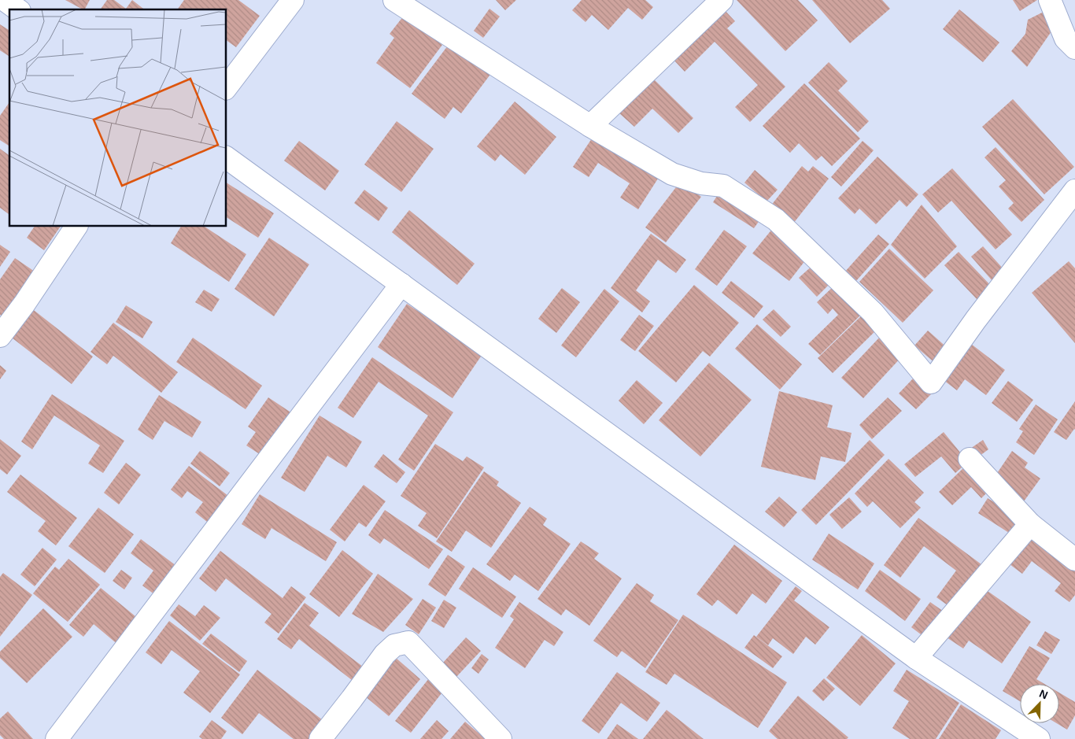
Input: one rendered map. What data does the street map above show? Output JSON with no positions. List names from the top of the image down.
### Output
{
  "north": "top right"
}
